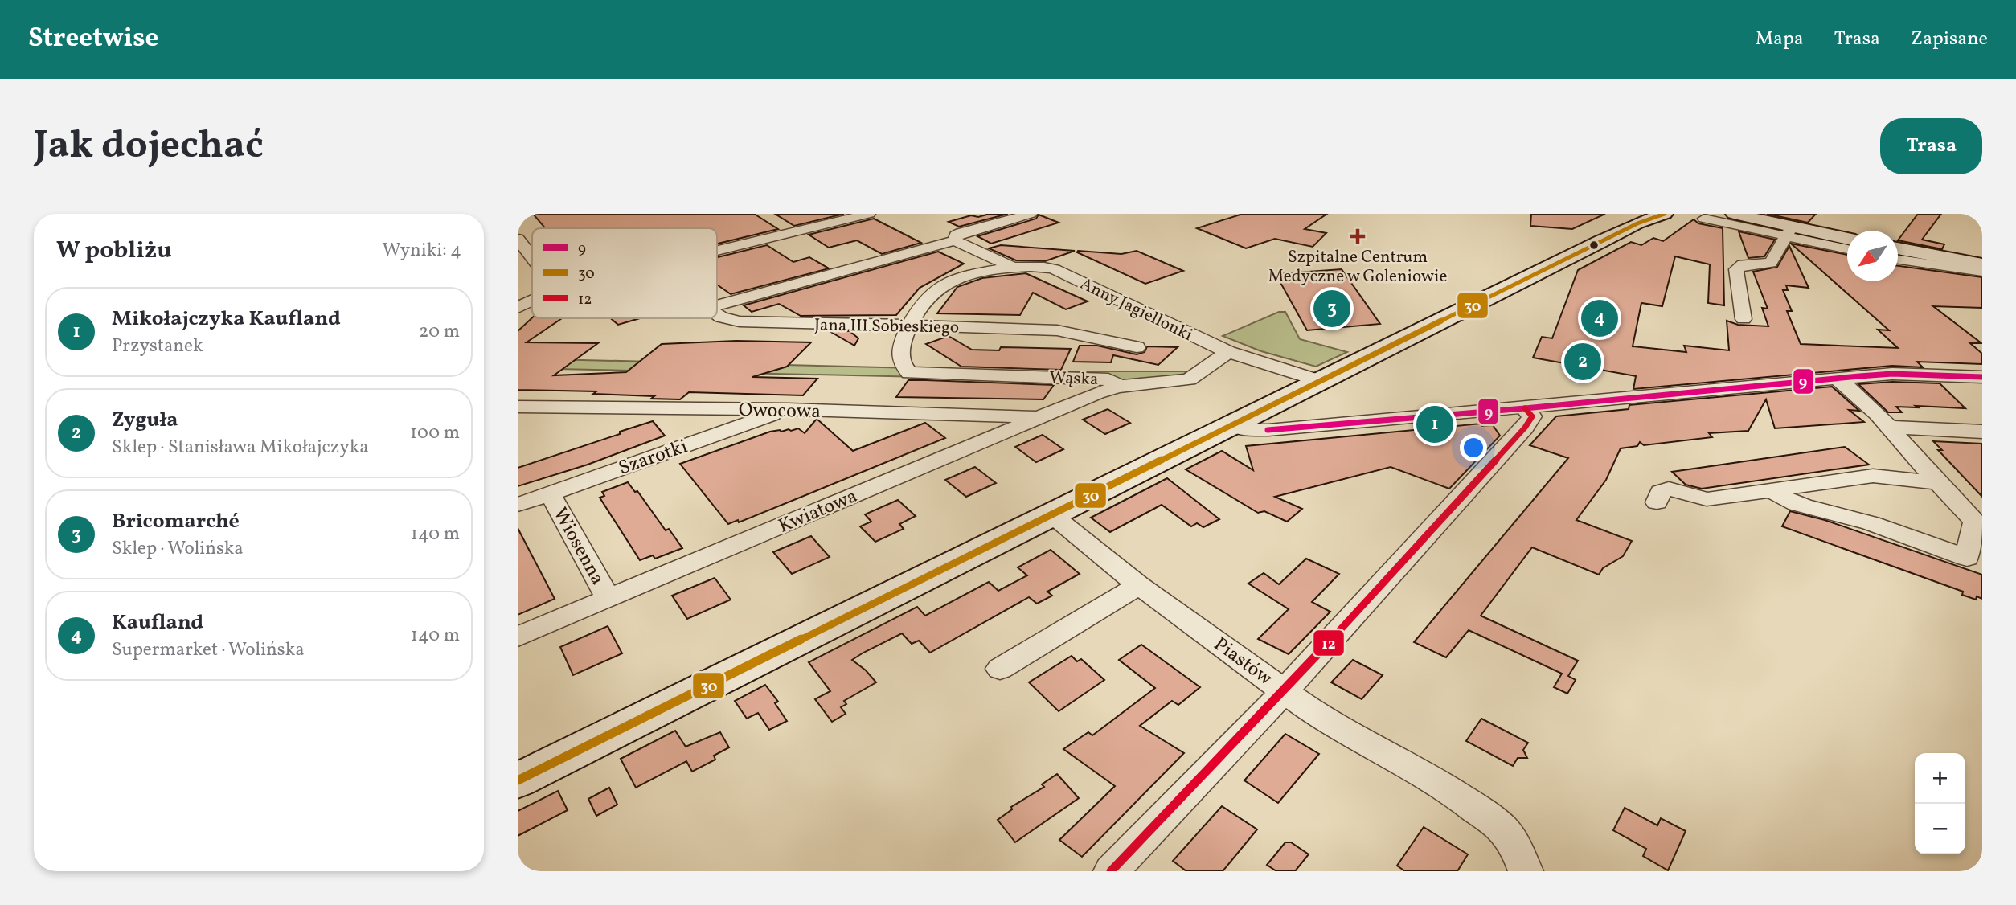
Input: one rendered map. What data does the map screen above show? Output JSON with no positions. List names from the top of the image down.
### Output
{
  "streets": {
    "street": [
      "Anny Jagiellonki",
      "Jana III Sobieskiego",
      "Wąska",
      "Owocowa",
      "Szarotki",
      "Kwiatowa",
      "Wiosenna",
      "Piastów"
    ]
  },
  "crossings": [
    ["Anny Jagiellonki", "Wąska"],
    ["Jana III Sobieskiego", "Wąska"],
    ["Wąska", "Kwiatowa"],
    ["Owocowa", "Szarotki"],
    ["Owocowa", "Kwiatowa"],
    ["Szarotki", "Wiosenna"],
    ["Kwiatowa", "Wiosenna"]
  ],
  "places": {
    "health": ["Szpitalne Centrum Medyczne w Goleniowie"]
  },
  "lines": ["transit line 30", "transit line 9", "transit line 12"],
  "legend": ["9", "30", "12"],
  "north": "bottom left",
  "page": {
    "header": "Streetwise",
    "nav": ["Mapa", "Trasa", "Zapisane"],
    "buttons": "Trasa",
    "title": "Jak dojechać",
    "heading": ["W pobliżu", "Wyniki: 4"],
    "list": [
      {
        "mark": "1",
        "name": "Mikołajczyka Kaufland",
        "note": "Przystanek",
        "value": "20 m"
      },
      {
        "mark": "2",
        "name": "Zyguła",
        "note": "Sklep · Stanisława Mikołajczyka",
        "value": "100 m"
      },
      {
        "mark": "3",
        "name": "Bricomarché",
        "note": "Sklep · Wolińska",
        "value": "140 m"
      },
      {
        "mark": "4",
        "name": "Kaufland",
        "note": "Supermarket · Wolińska",
        "value": "140 m"
      }
    ],
    "pins": [
      "3",
      "4",
      "2",
      "1"
    ],
    "map_buttons": ["+", "−"]
  }
}
